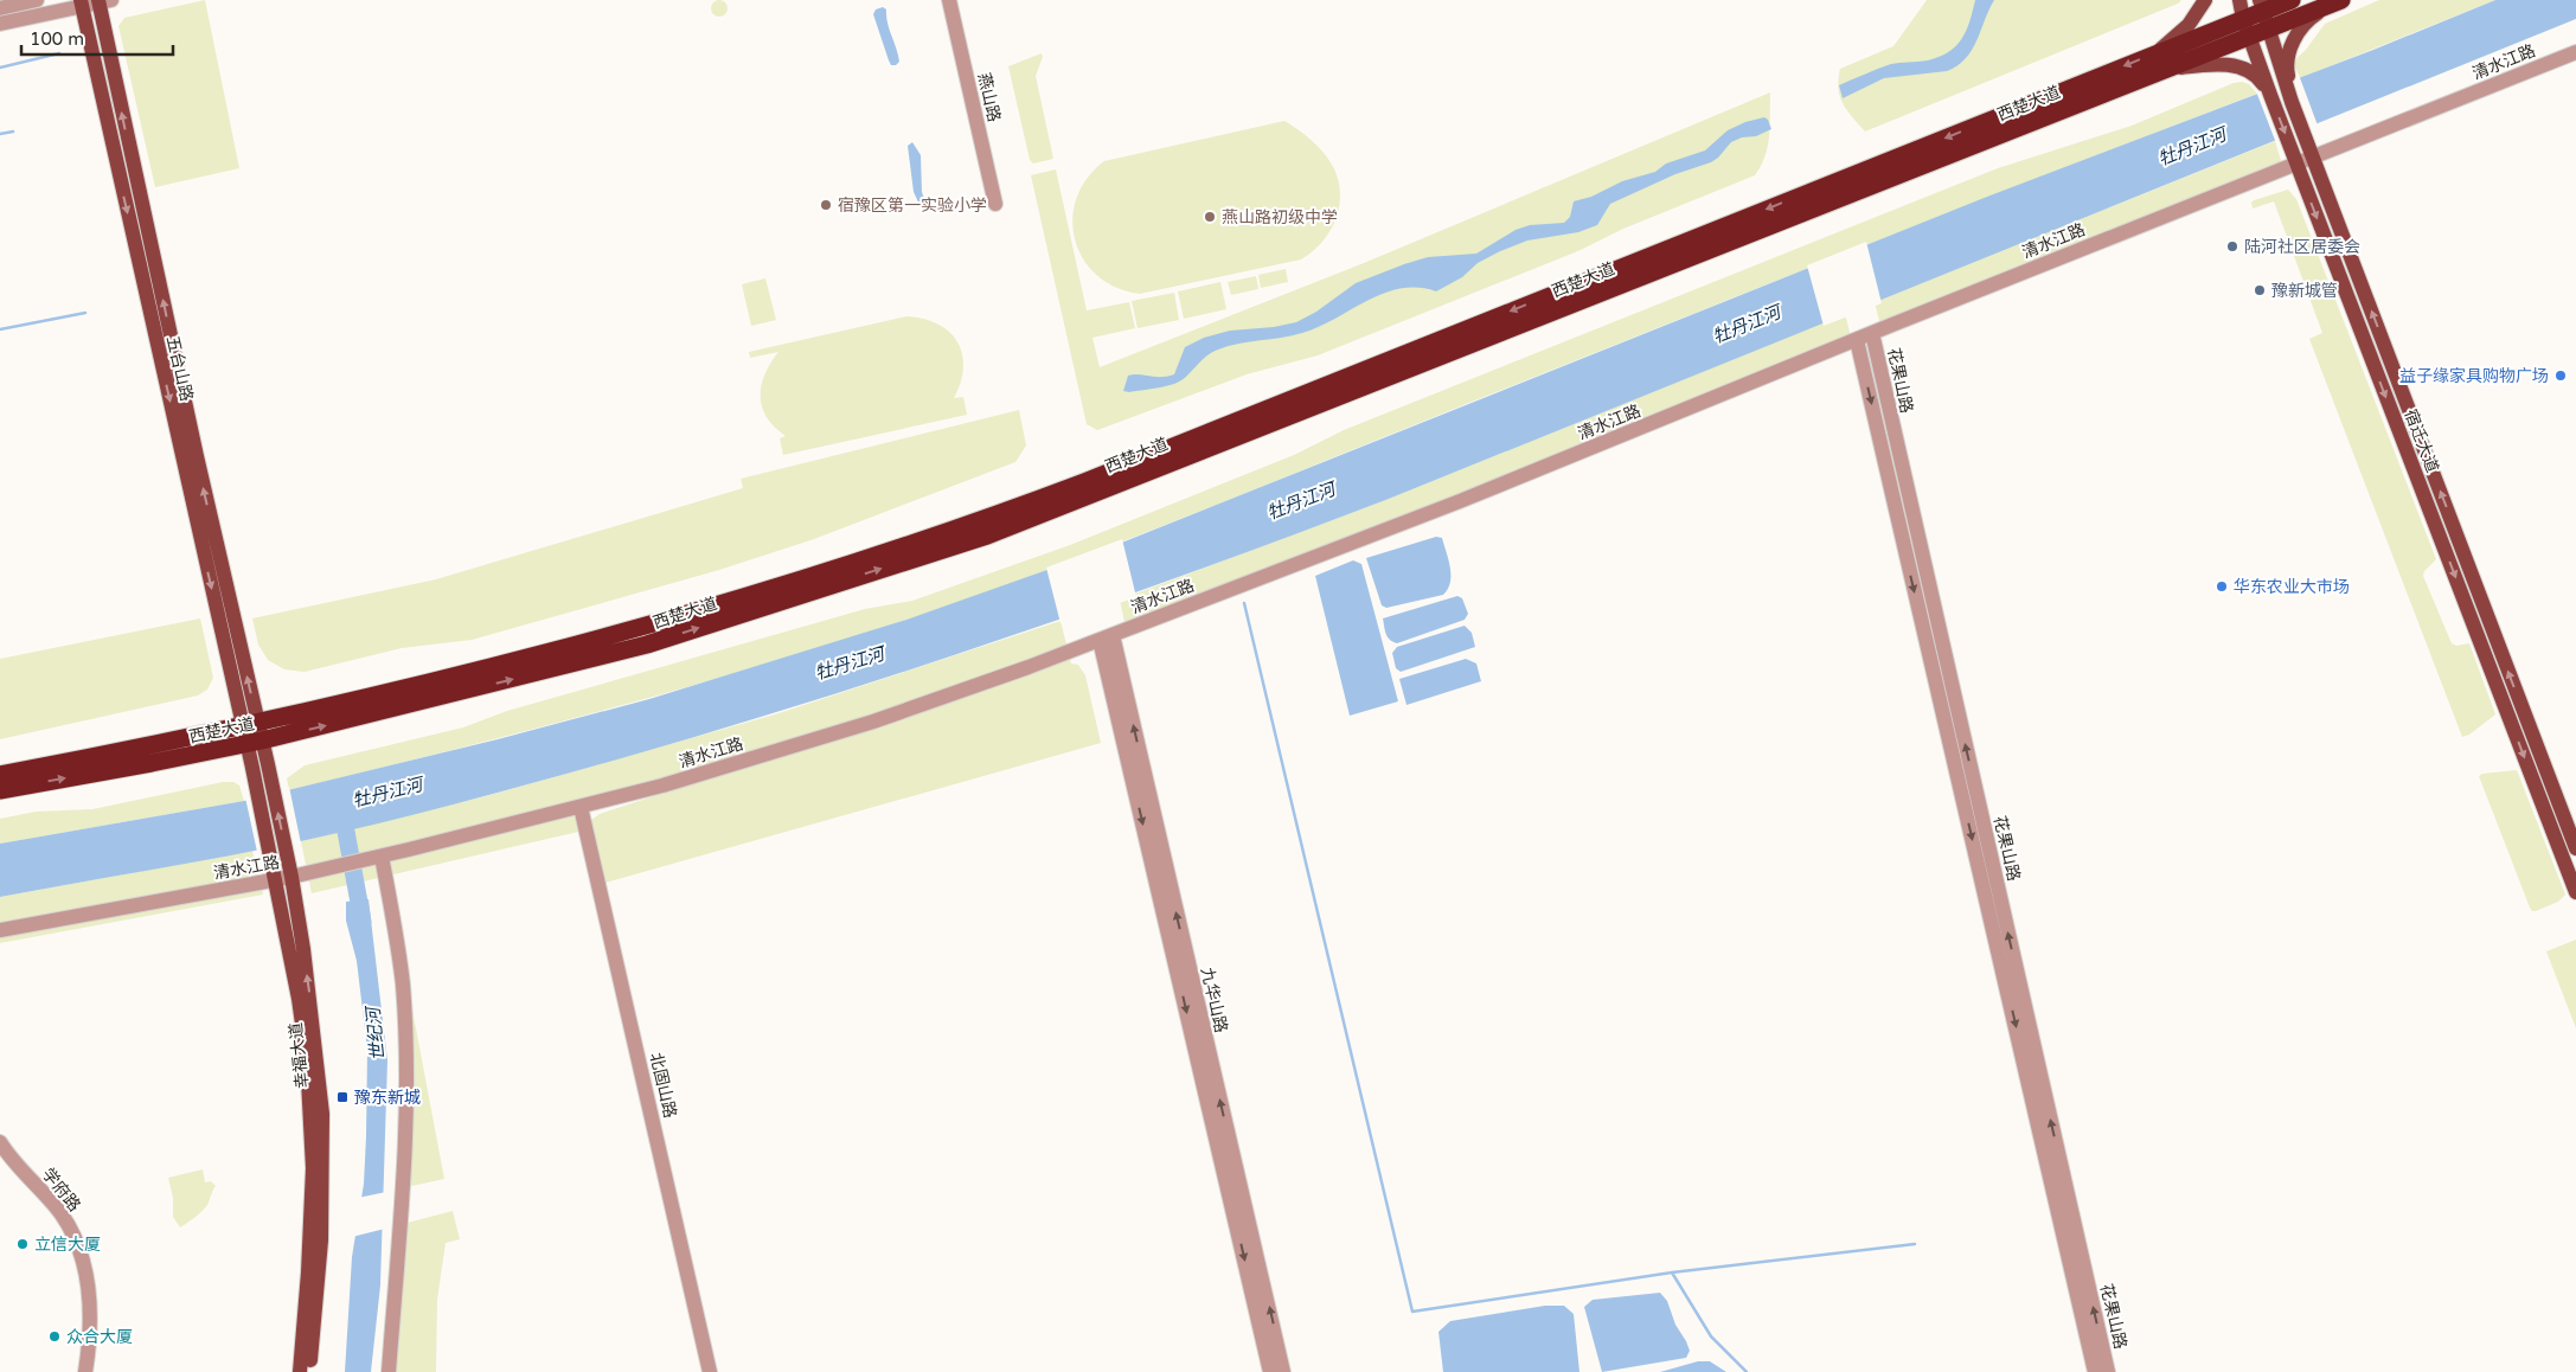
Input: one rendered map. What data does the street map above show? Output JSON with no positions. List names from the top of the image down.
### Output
{
  "streets": {
    "highway": ["西楚大道"],
    "main road": ["五台山路", "宿迁大道", "幸福大道"],
    "street": [
      "清水江路",
      "燕山路",
      "花果山路",
      "九华山路",
      "北固山路",
      "学府路"
    ]
  },
  "crossings": [
    ["清水江路", "花果山路"],
    ["清水江路", "宿迁大道"],
    ["清水江路", "九华山路"],
    ["清水江路", "幸福大道"],
    ["清水江路", "北固山路"],
    ["西楚大道", "五台山路"],
    ["西楚大道", "宿迁大道"],
    ["西楚大道", "幸福大道"],
    ["五台山路", "幸福大道"]
  ],
  "water": ["牡丹江河", "世纪河"],
  "places": {
    "other": [
      "宿豫区第一实验小学",
      "燕山路初级中学",
      "陆河社区居委会",
      "豫新城管",
      "益子缘家具购物广场",
      "华东农业大市场",
      "立信大厦",
      "众合大厦"
    ],
    "transit": ["豫东新城"]
  },
  "scale_bar": "100 m"
}
